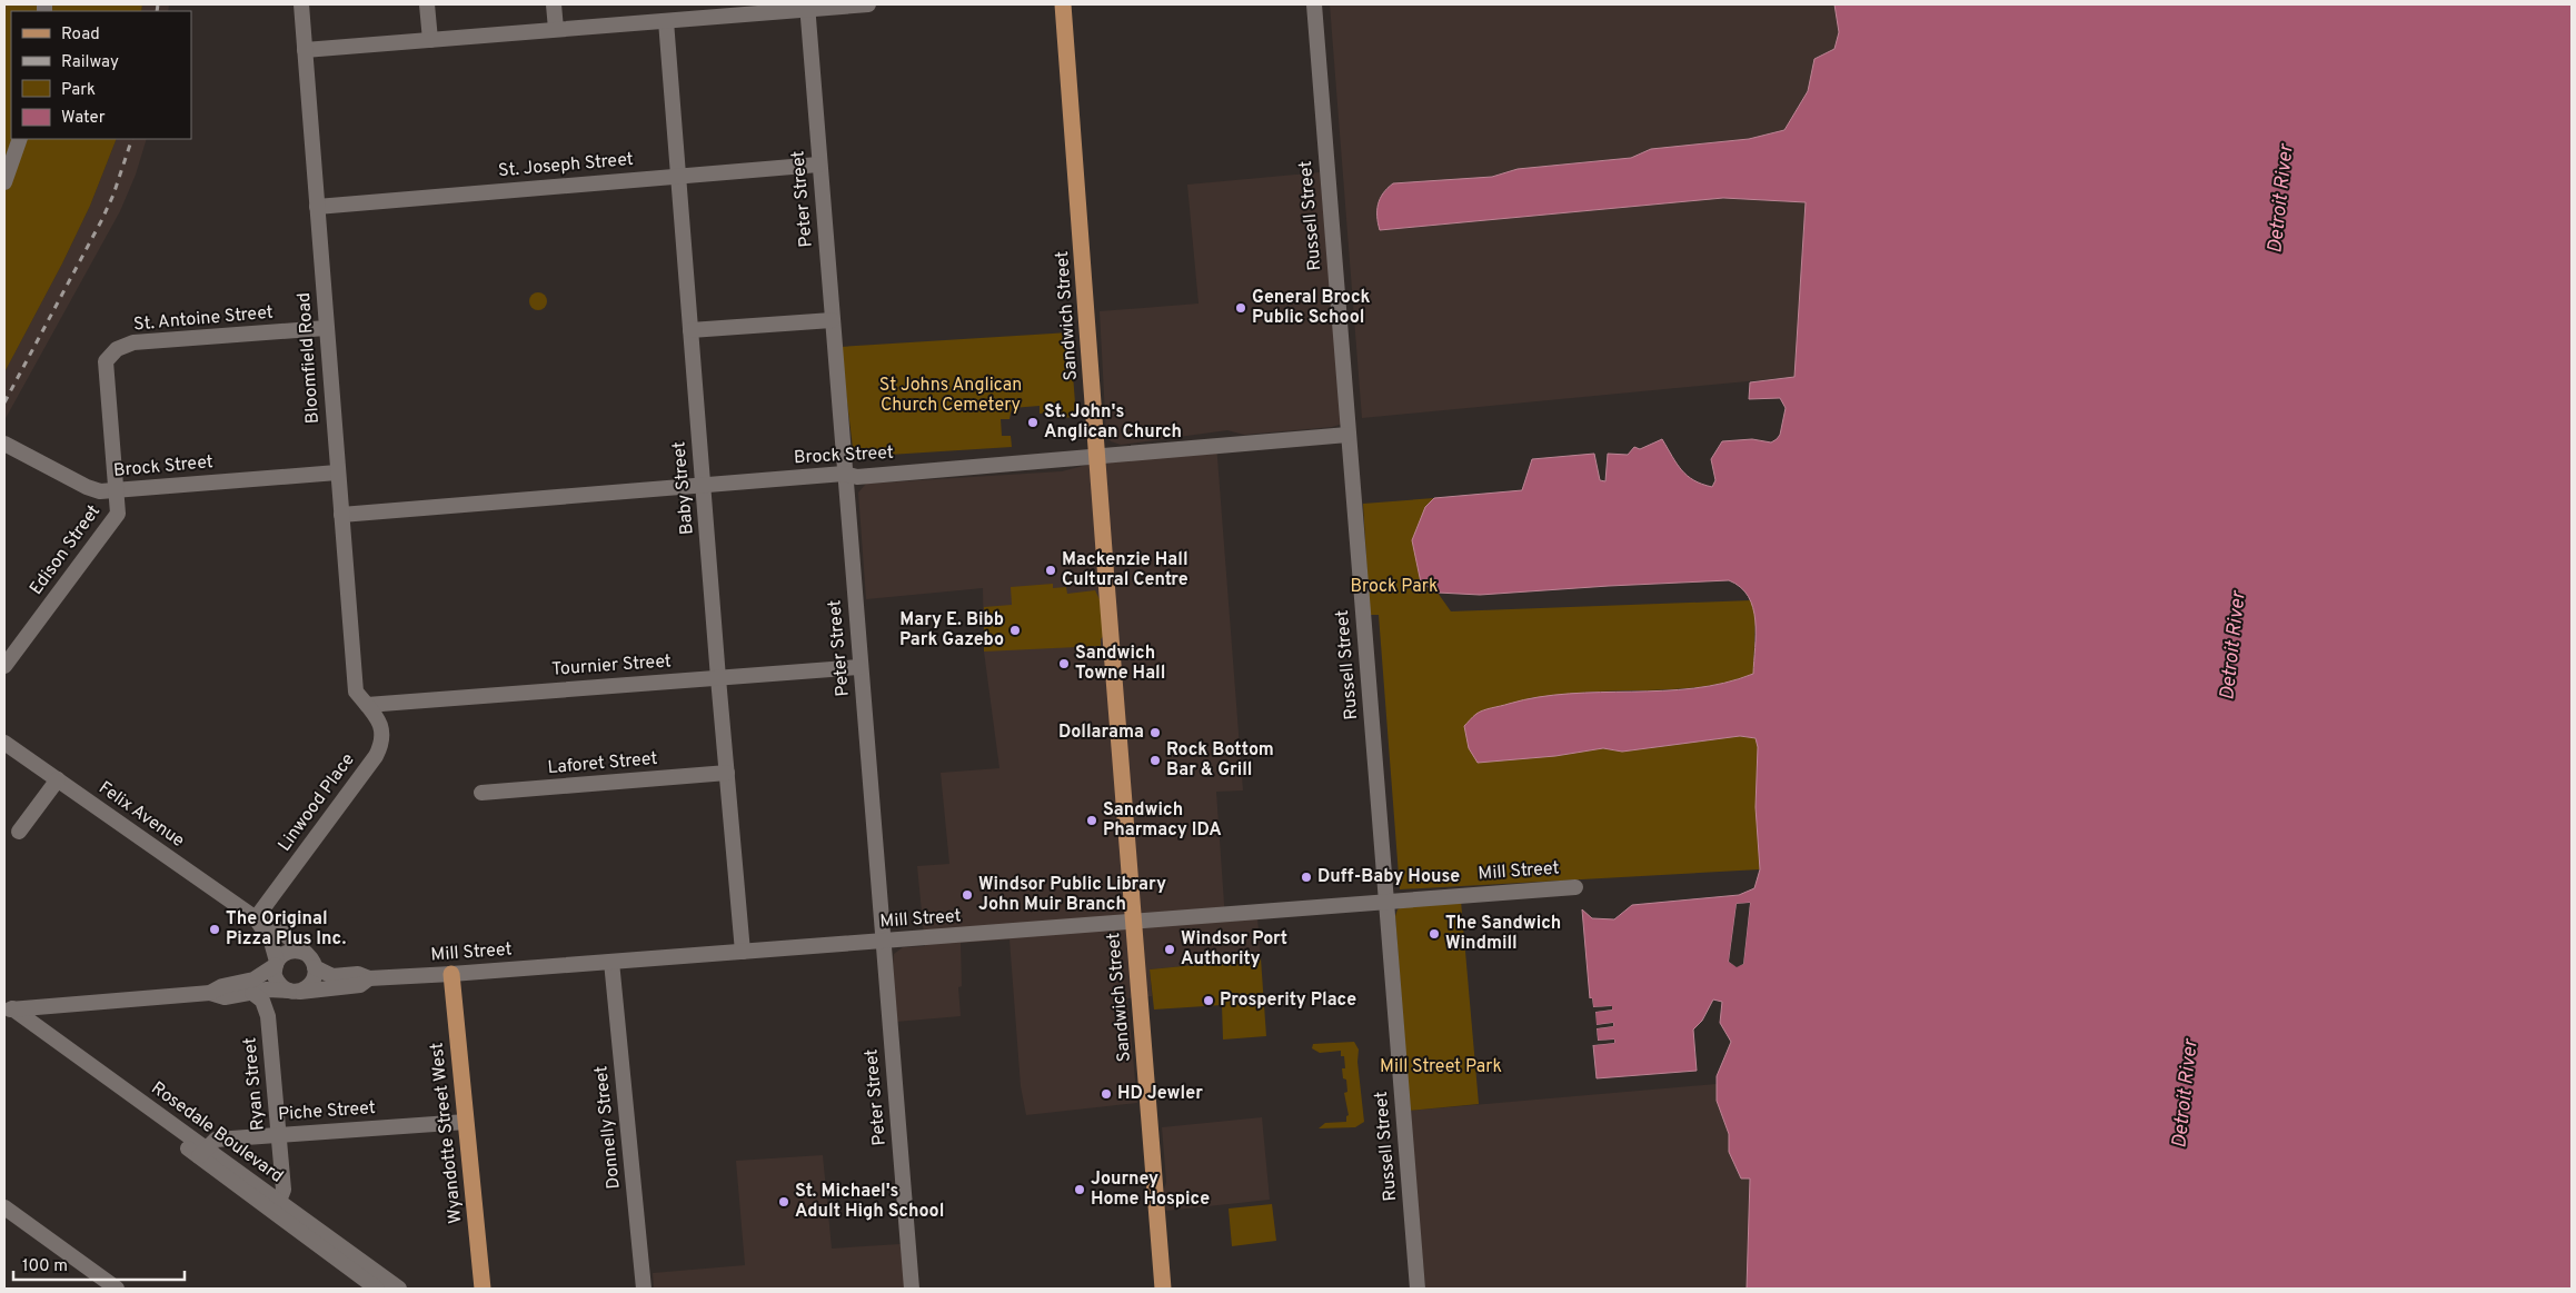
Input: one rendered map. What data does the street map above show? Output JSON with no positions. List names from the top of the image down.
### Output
{
  "streets": {
    "main road": ["Sandwich Street", "Wyandotte Street West"],
    "street": [
      "St. Joseph Street",
      "Peter Street",
      "Russell Street",
      "St. Antoine Street",
      "Bloomfield Road",
      "Brock Street",
      "Baby Street",
      "Edison Street",
      "Tournier Street",
      "Laforet Street",
      "Linwood Place",
      "Felix Avenue",
      "Mill Street",
      "Ryan Street",
      "Piche Street",
      "Donnelly Street",
      "Rosedale Boulevard"
    ]
  },
  "crossings": [
    ["St. Joseph Street", "Peter Street"],
    ["St. Joseph Street", "Bloomfield Road"],
    ["St. Joseph Street", "Baby Street"],
    ["Peter Street", "Brock Street"],
    ["Peter Street", "Tournier Street"],
    ["Peter Street", "Mill Street"],
    ["Russell Street", "Brock Street"],
    ["Russell Street", "Mill Street"],
    ["Sandwich Street", "Brock Street"],
    ["Sandwich Street", "Mill Street"],
    ["St. Antoine Street", "Bloomfield Road"],
    ["St. Antoine Street", "Edison Street"],
    ["Bloomfield Road", "Brock Street"],
    ["Bloomfield Road", "Tournier Street"],
    ["Bloomfield Road", "Linwood Place"],
    ["Brock Street", "Baby Street"],
    ["Brock Street", "Edison Street"],
    ["Baby Street", "Tournier Street"],
    ["Baby Street", "Laforet Street"],
    ["Baby Street", "Mill Street"],
    ["Tournier Street", "Linwood Place"],
    ["Linwood Place", "Felix Avenue"],
    ["Felix Avenue", "Mill Street"],
    ["Felix Avenue", "Ryan Street"],
    ["Mill Street", "Ryan Street"],
    ["Mill Street", "Donnelly Street"],
    ["Mill Street", "Rosedale Boulevard"],
    ["Mill Street", "Wyandotte Street West"],
    ["Ryan Street", "Piche Street"],
    ["Ryan Street", "Rosedale Boulevard"],
    ["Piche Street", "Rosedale Boulevard"],
    ["Piche Street", "Wyandotte Street West"]
  ],
  "water": ["Detroit River"],
  "parks": ["St Johns Anglican Church Cemetery", "Brock Park", "Mill Street Park"],
  "places": [
    "General Brock Public School",
    "St. John's Anglican Church",
    "Mackenzie Hall Cultural Centre",
    "Mary E. Bibb Park Gazebo",
    "Sandwich Towne Hall",
    "Dollarama",
    "Rock Bottom Bar & Grill",
    "Sandwich Pharmacy IDA",
    "Duff-Baby House",
    "Windsor Public Library John Muir Branch",
    "The Original Pizza Plus Inc.",
    "The Sandwich Windmill",
    "Windsor Port Authority",
    "Prosperity Place",
    "HD Jewler",
    "Journey Home Hospice",
    "St. Michael's Adult High School"
  ],
  "legend": [
    "Road",
    "Railway",
    "Park",
    "Water"
  ],
  "scale_bar": "100 m"
}
